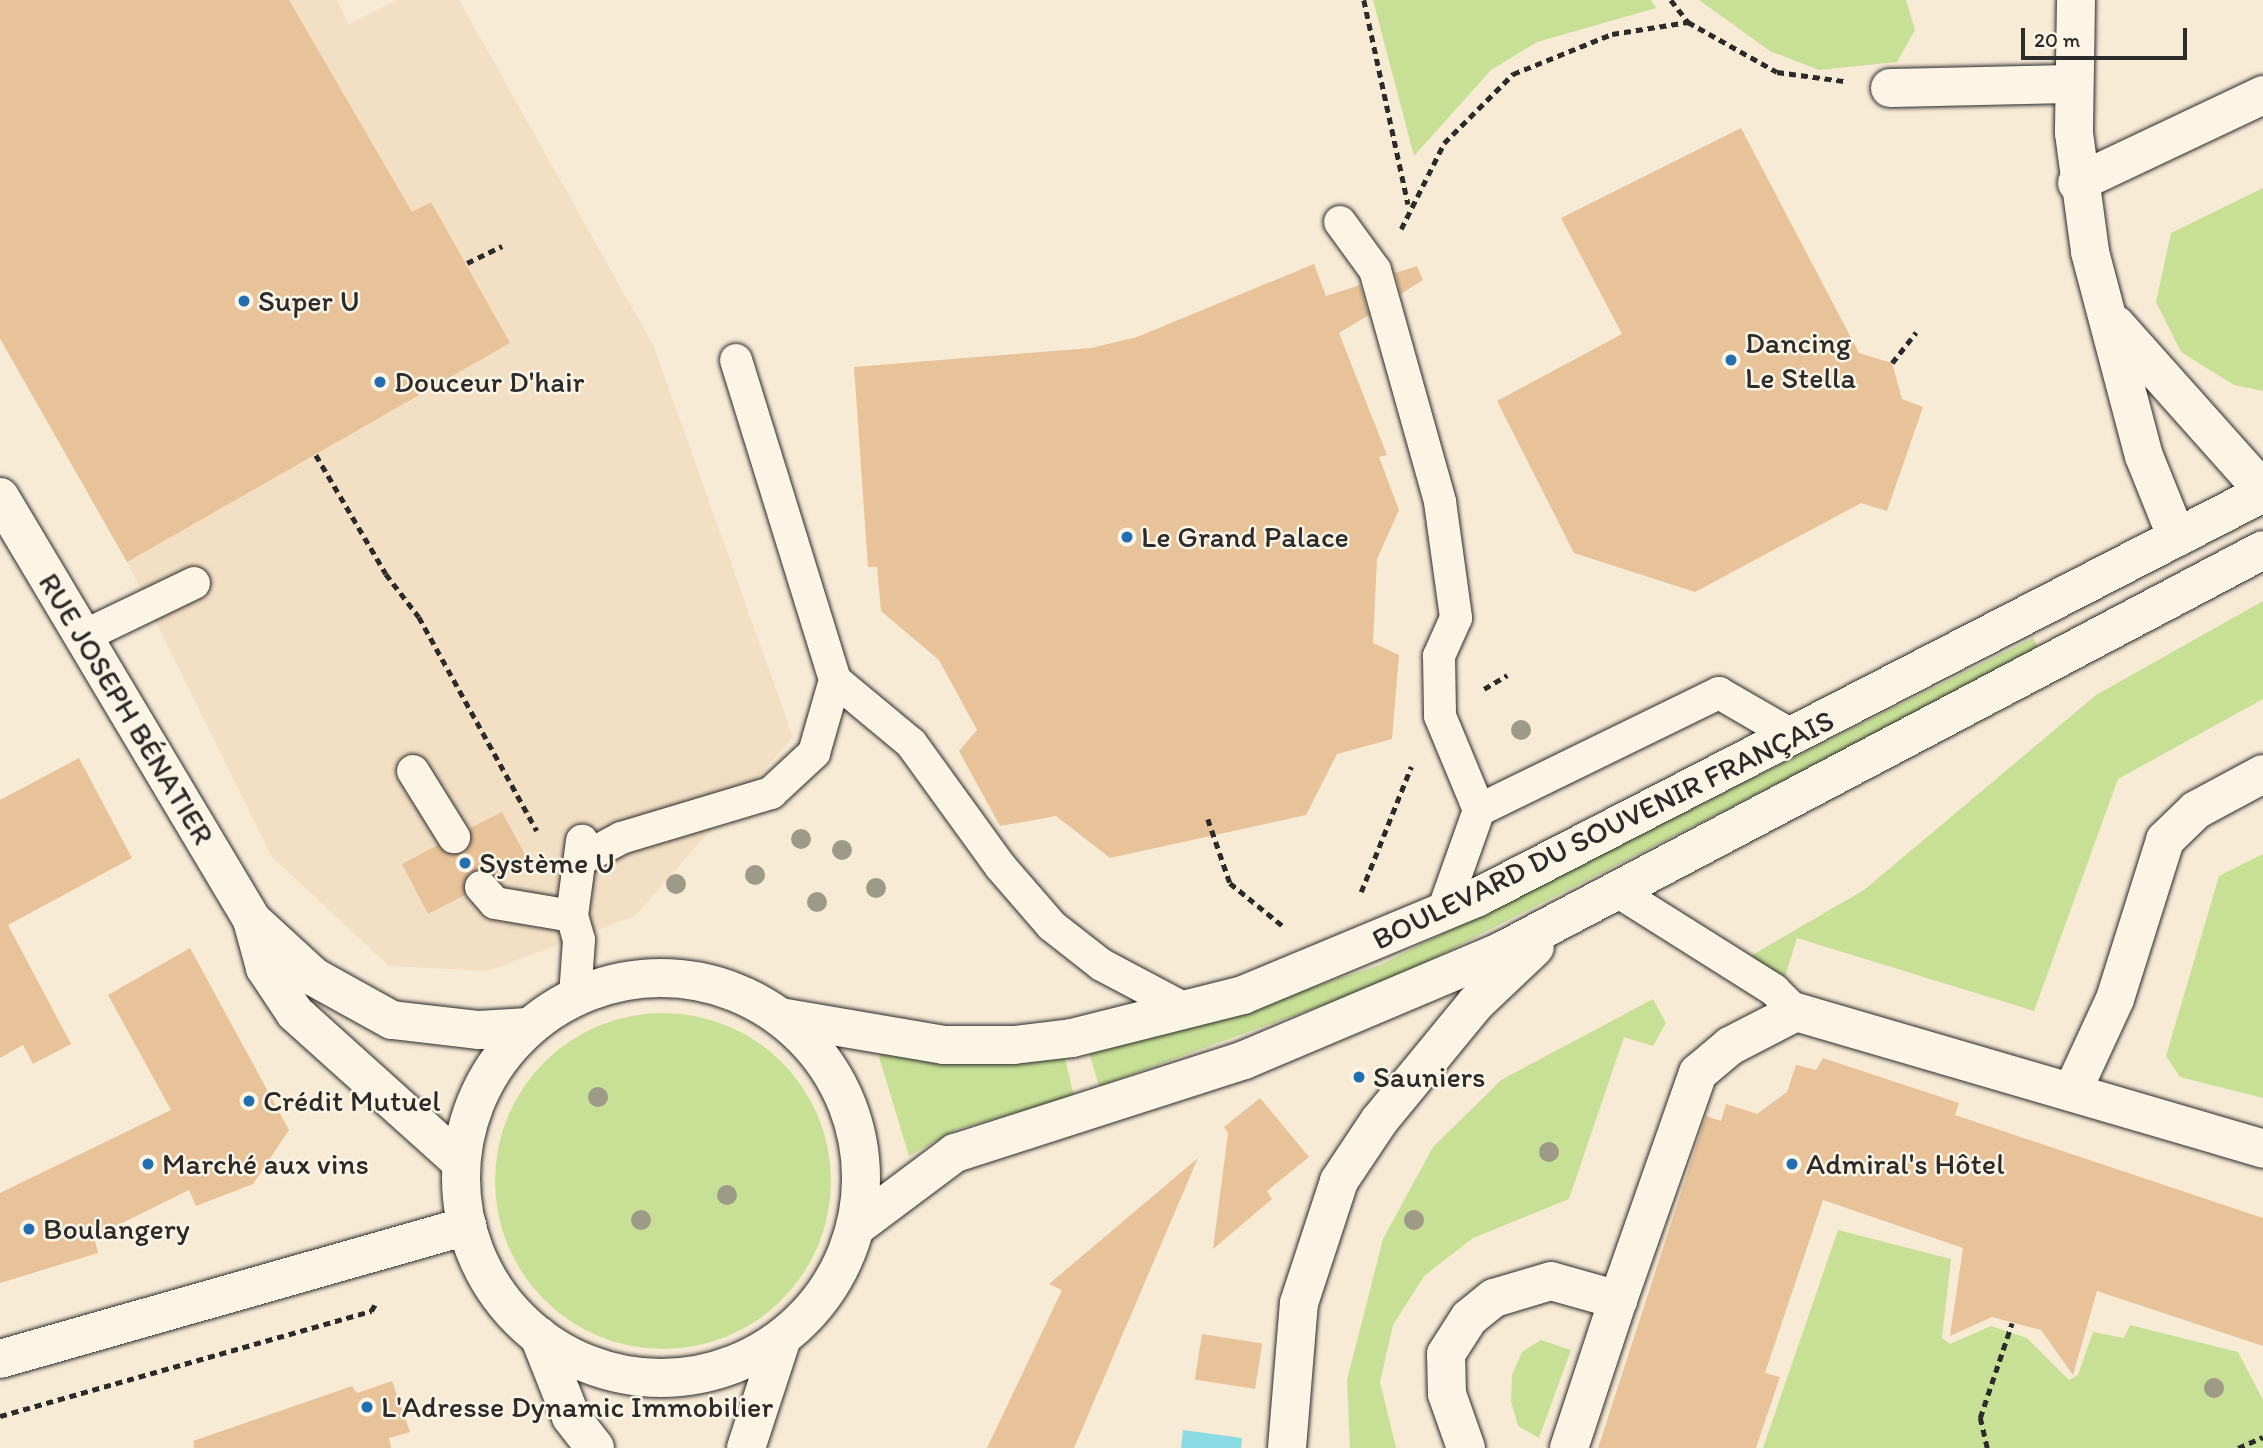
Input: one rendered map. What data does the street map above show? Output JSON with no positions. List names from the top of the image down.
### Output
{
  "streets": {
    "main road": ["RUE JOSEPH BÉNATIER", "BOULEVARD DU SOUVENIR FRANÇAIS"]
  },
  "places": [
    "Super U",
    "Dancing Le Stella",
    "Douceur D'hair",
    "Le Grand Palace",
    "Système U",
    "Sauniers",
    "Crédit Mutuel",
    "Marché aux vins",
    "Admiral's Hôtel",
    "Boulangery",
    "L'Adresse Dynamic Immobilier"
  ],
  "scale_bar": "20 m"
}
